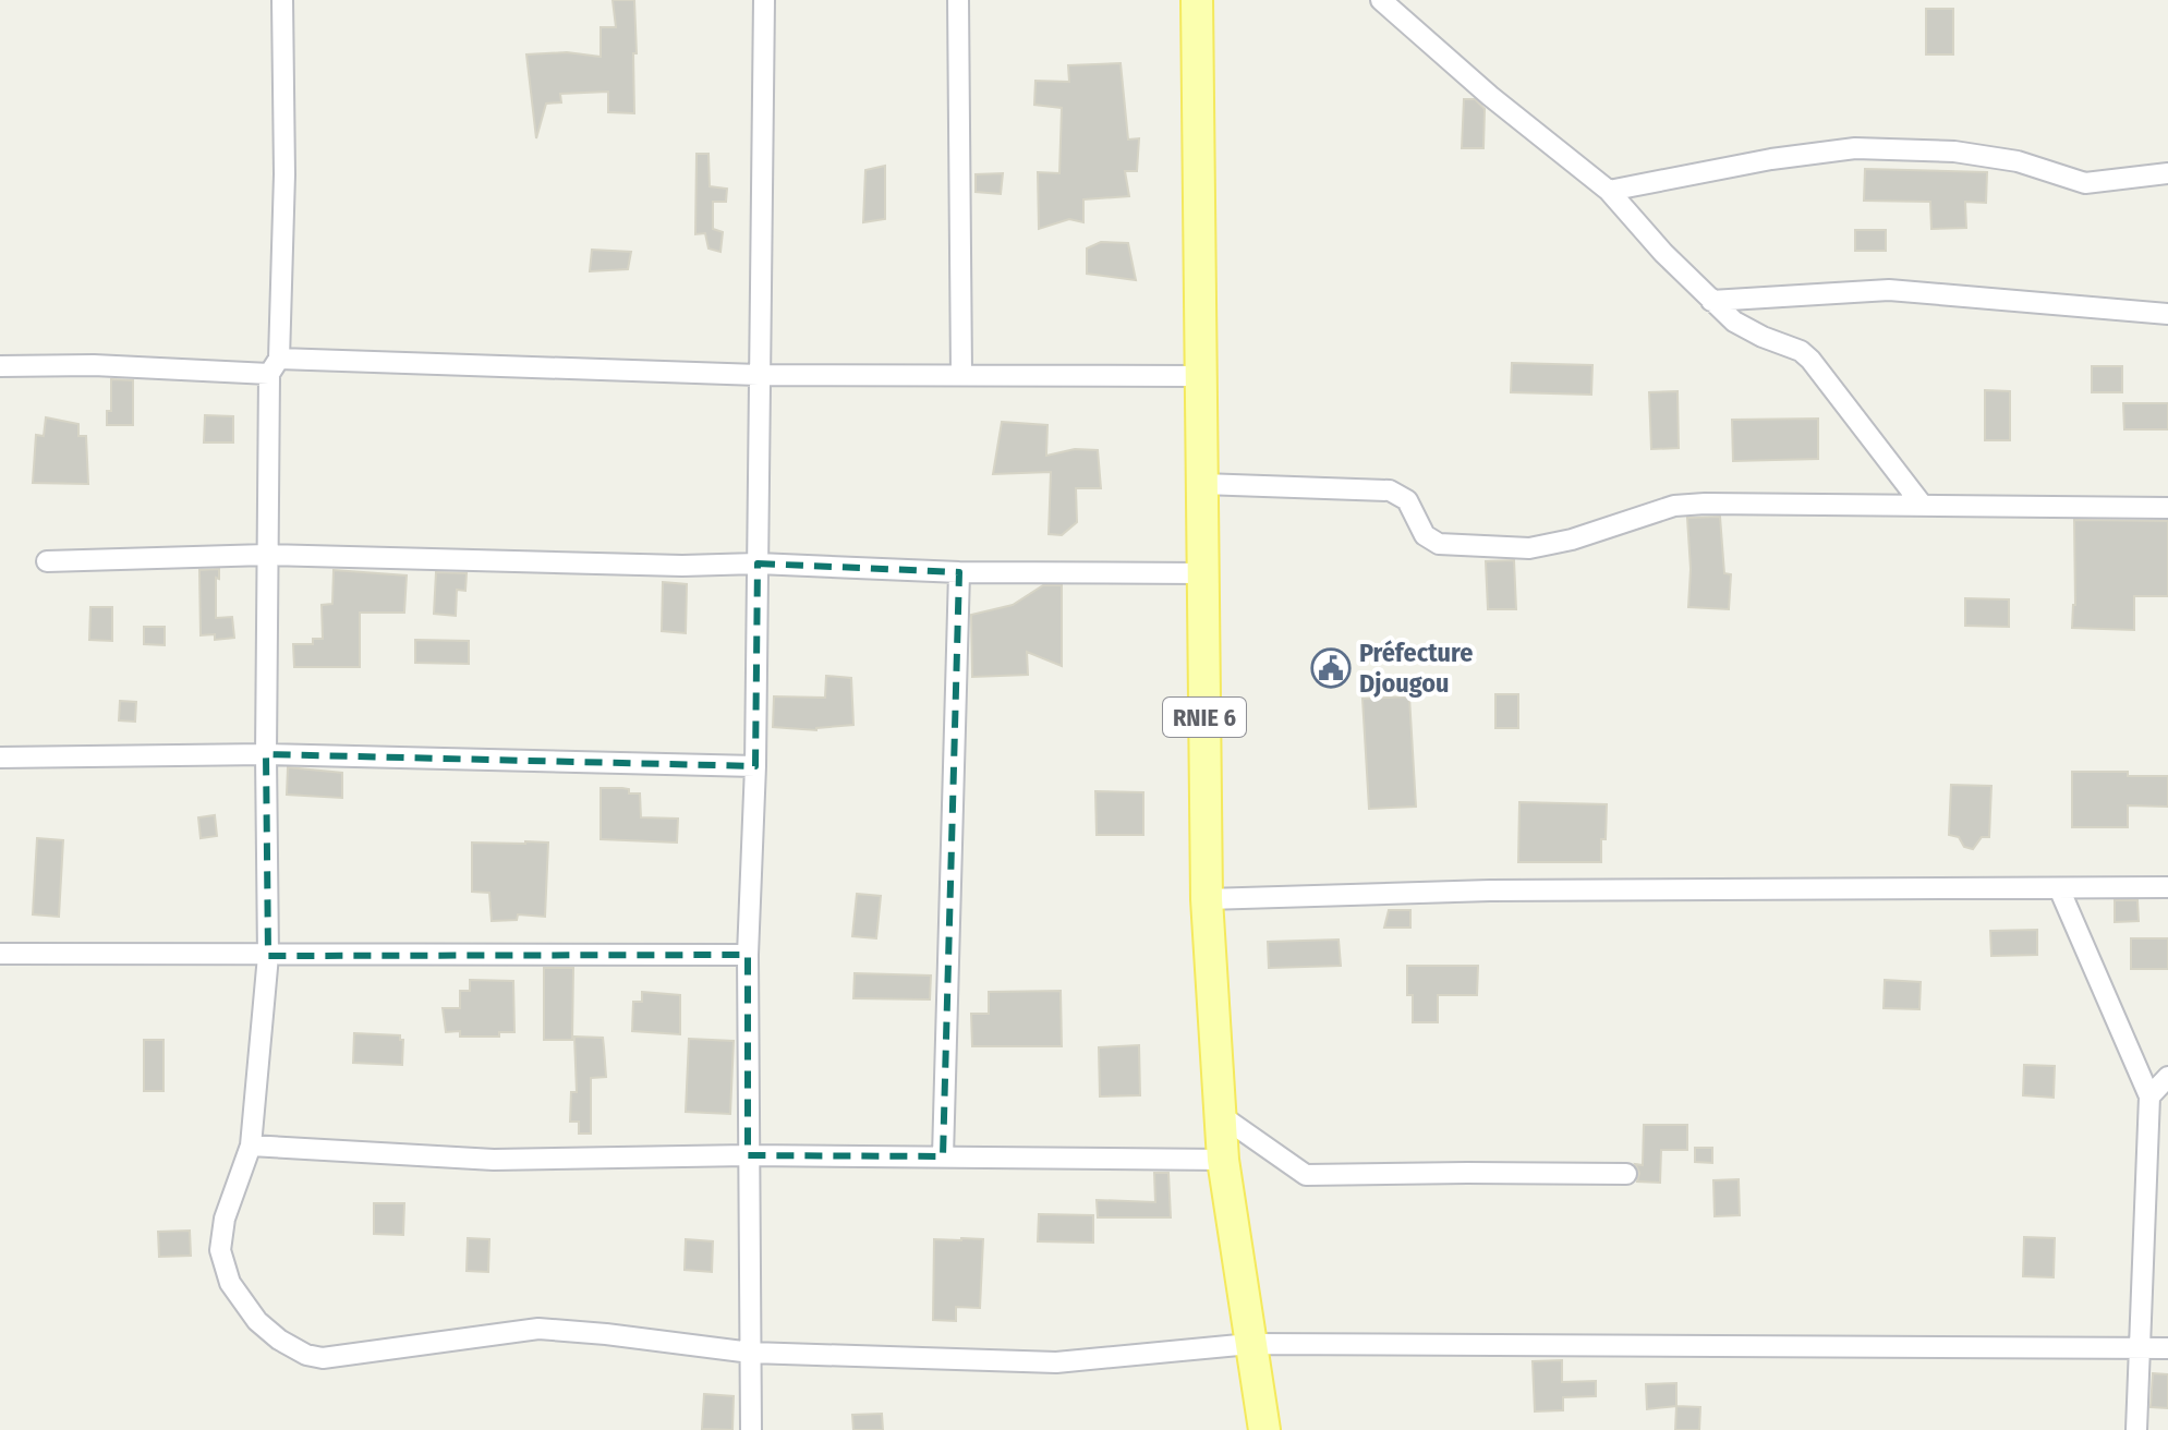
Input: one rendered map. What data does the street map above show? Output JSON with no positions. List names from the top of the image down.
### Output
{
  "streets": {
    "main road": ["RNIE 6"]
  },
  "places": {
    "public building": ["Préfecture Djougou"]
  }
}
